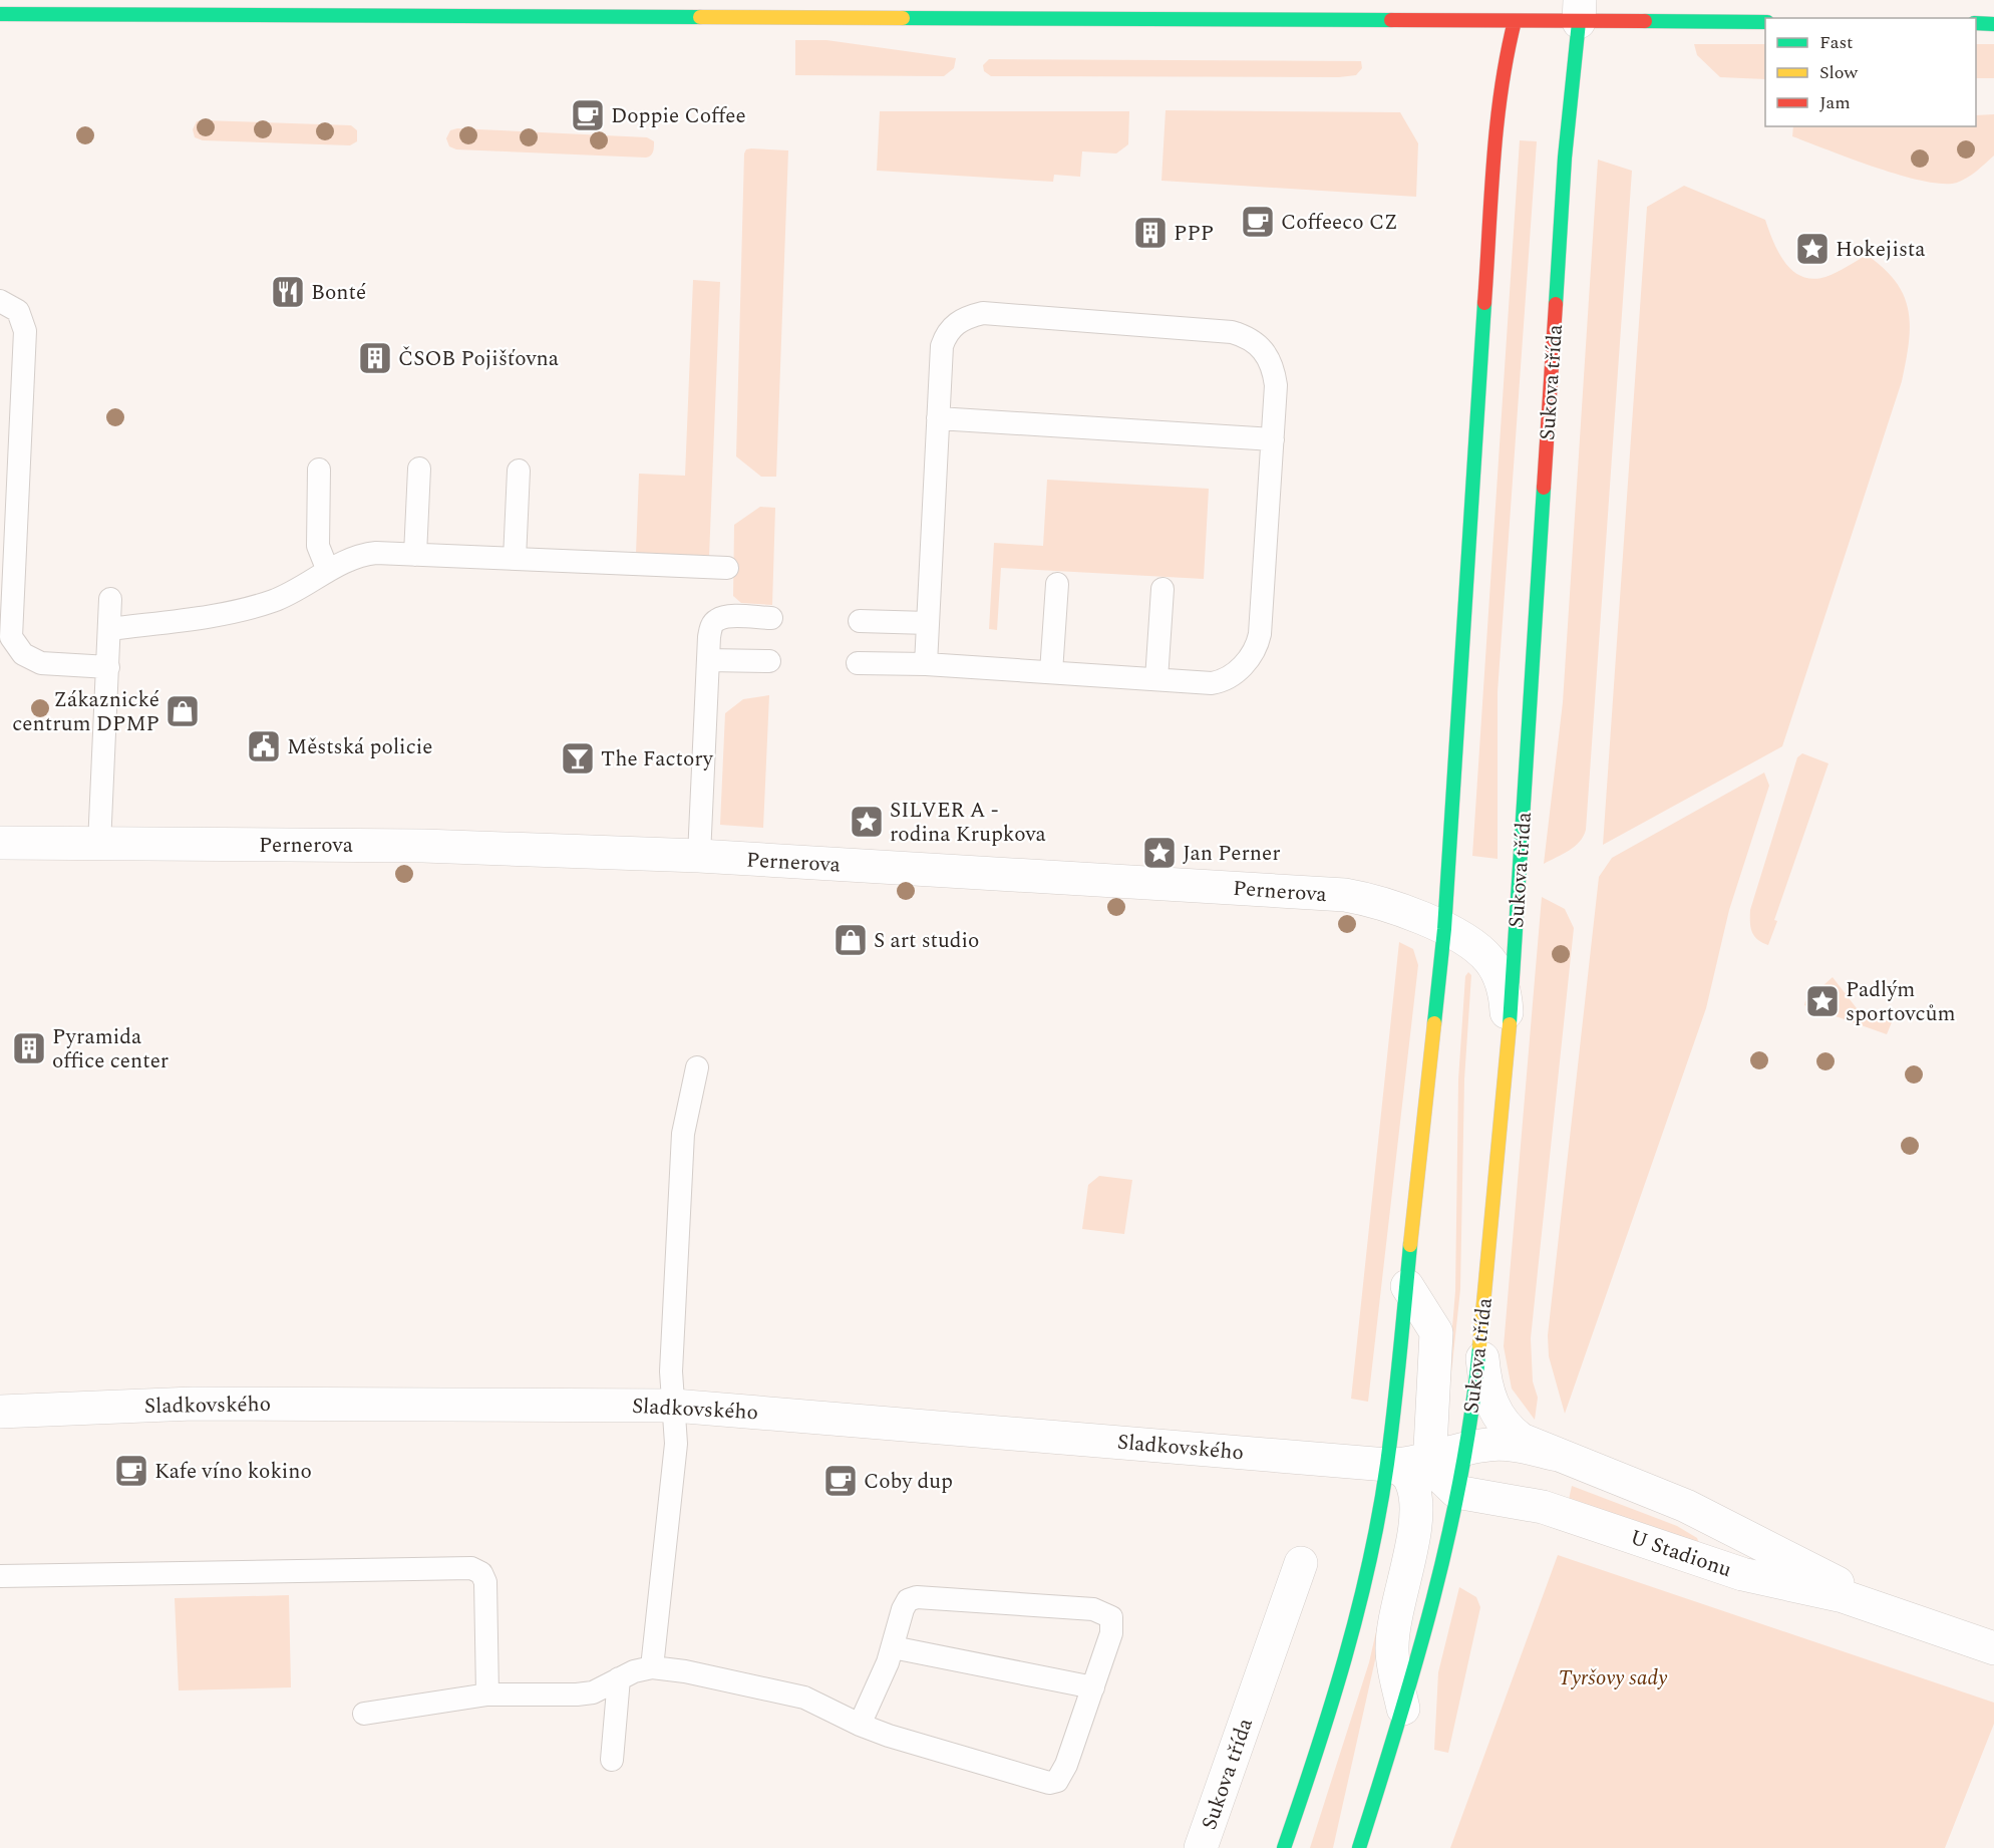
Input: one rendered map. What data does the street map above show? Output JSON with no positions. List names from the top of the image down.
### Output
{
  "streets": {
    "street": [
      "Sukova třída",
      "Pernerova",
      "Sladkovského",
      "U Stadionu"
    ]
  },
  "crossings": [
    ["Sukova třída", "Pernerova"],
    ["Sukova třída", "Sladkovského"],
    ["Sukova třída", "U Stadionu"],
    ["Sladkovského", "U Stadionu"]
  ],
  "parks": ["Tyršovy sady"],
  "places": {
    "cafe": [
      "Doppie Coffee",
      "Coffeeco CZ",
      "Kafe víno kokino",
      "Coby dup"
    ],
    "building": ["PPP", "ČSOB Pojišťovna", "Pyramida office center"],
    "place": [
      "Hokejista",
      "SILVER A - rodina Krupkova",
      "Jan Perner",
      "Padlým sportovcům"
    ],
    "restaurant": ["Bonté"],
    "shop": ["Zákaznické centrum DPMP", "S art studio"],
    "public building": ["Městská policie"],
    "bar": ["The Factory"]
  },
  "legend": ["Fast", "Slow", "Jam"]
}
